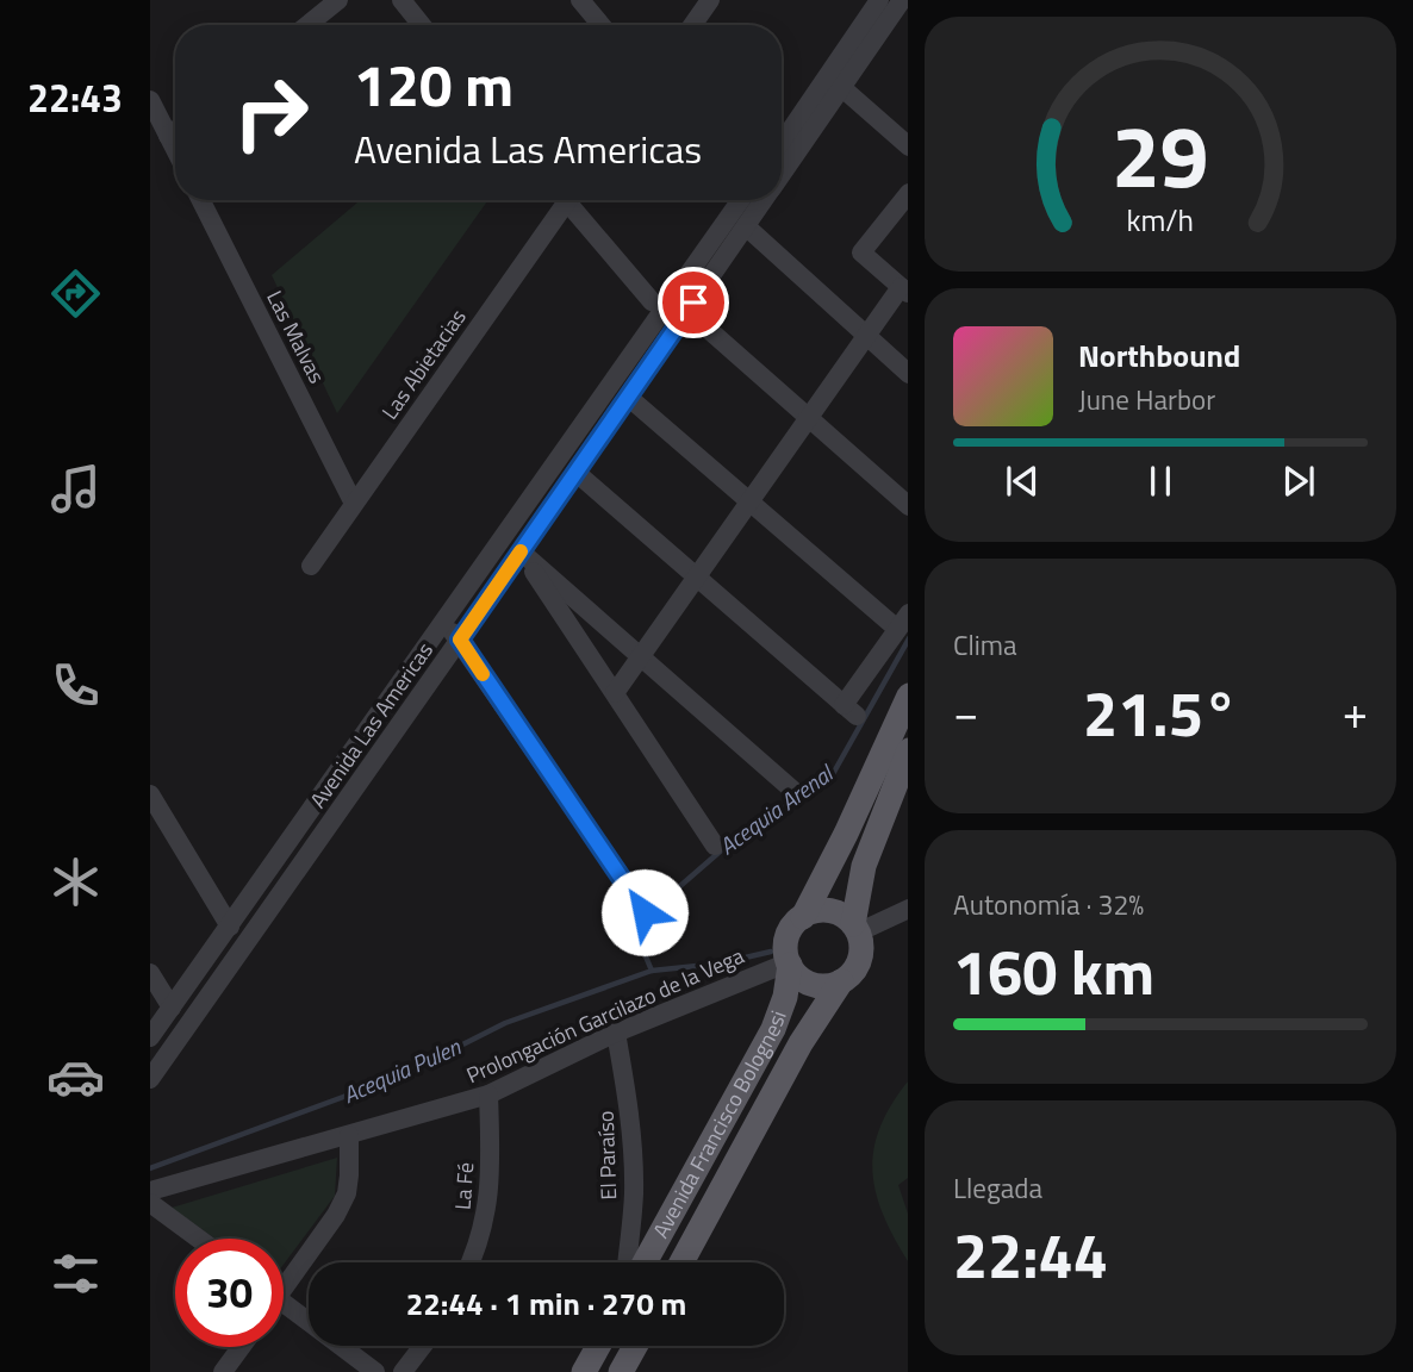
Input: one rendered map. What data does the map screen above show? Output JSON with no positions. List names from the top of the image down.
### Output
{
  "streets": {
    "main road": ["Avenida Francisco Bolognesi"],
    "street": [
      "Las Malvas",
      "Las Abietacias",
      "Avenida Las Americas",
      "Prolongación Garcilazo de la Vega",
      "El Paraíso",
      "La Fé"
    ]
  },
  "crossings": [
    ["Las Malvas", "Las Abietacias"],
    ["Prolongación Garcilazo de la Vega", "Avenida Francisco Bolognesi"],
    ["Prolongación Garcilazo de la Vega", "El Paraíso"],
    ["Prolongación Garcilazo de la Vega", "La Fé"]
  ],
  "water": ["Acequia Arenal", "Acequia Pulen"],
  "page": {
    "tabs": "22:43",
    "turn": ["120 m", "Avenida Las Americas"],
    "song": ["Northbound", "June Harbor"],
    "tile": [
      "Clima",
      ["Autonomía · 32%", "160 km"],
      ["Llegada", "22:44"]
    ],
    "heat": ["−", "21.5°", "+"],
    "limit": "30",
    "trip": "22:44 · 1 min · 270 m",
    "gauge": ["29", "km/h"]
  }
}
